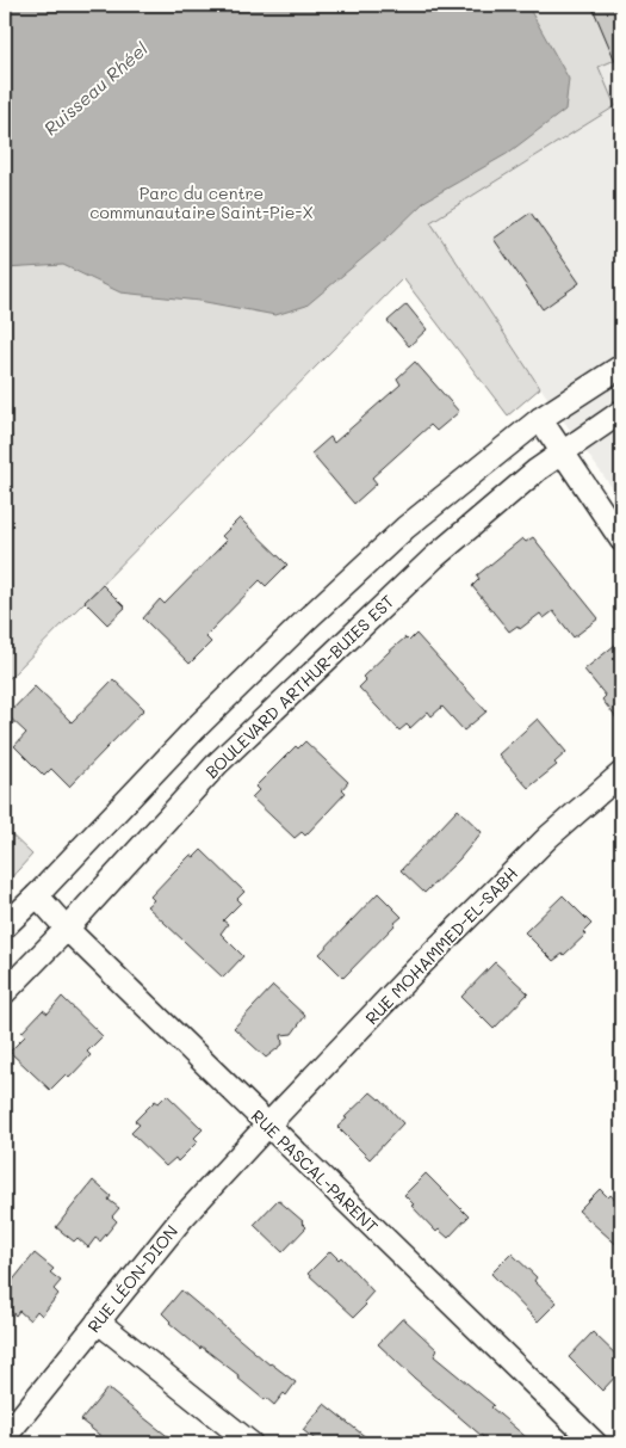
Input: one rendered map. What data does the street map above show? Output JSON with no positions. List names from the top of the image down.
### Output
{
  "streets": {
    "street": [
      "BOULEVARD ARTHUR-BUIES EST",
      "RUE MOHAMMED-EL-SABH",
      "RUE PASCAL-PARENT",
      "RUE LÉON-DION"
    ]
  },
  "crossings": [
    ["BOULEVARD ARTHUR-BUIES EST", "RUE PASCAL-PARENT"],
    ["RUE MOHAMMED-EL-SABH", "RUE PASCAL-PARENT"],
    ["RUE MOHAMMED-EL-SABH", "RUE LÉON-DION"],
    ["RUE PASCAL-PARENT", "RUE LÉON-DION"]
  ],
  "water": ["Ruisseau Rhéel"],
  "parks": ["Parc du centre communautaire Saint-Pie-X"]
}
